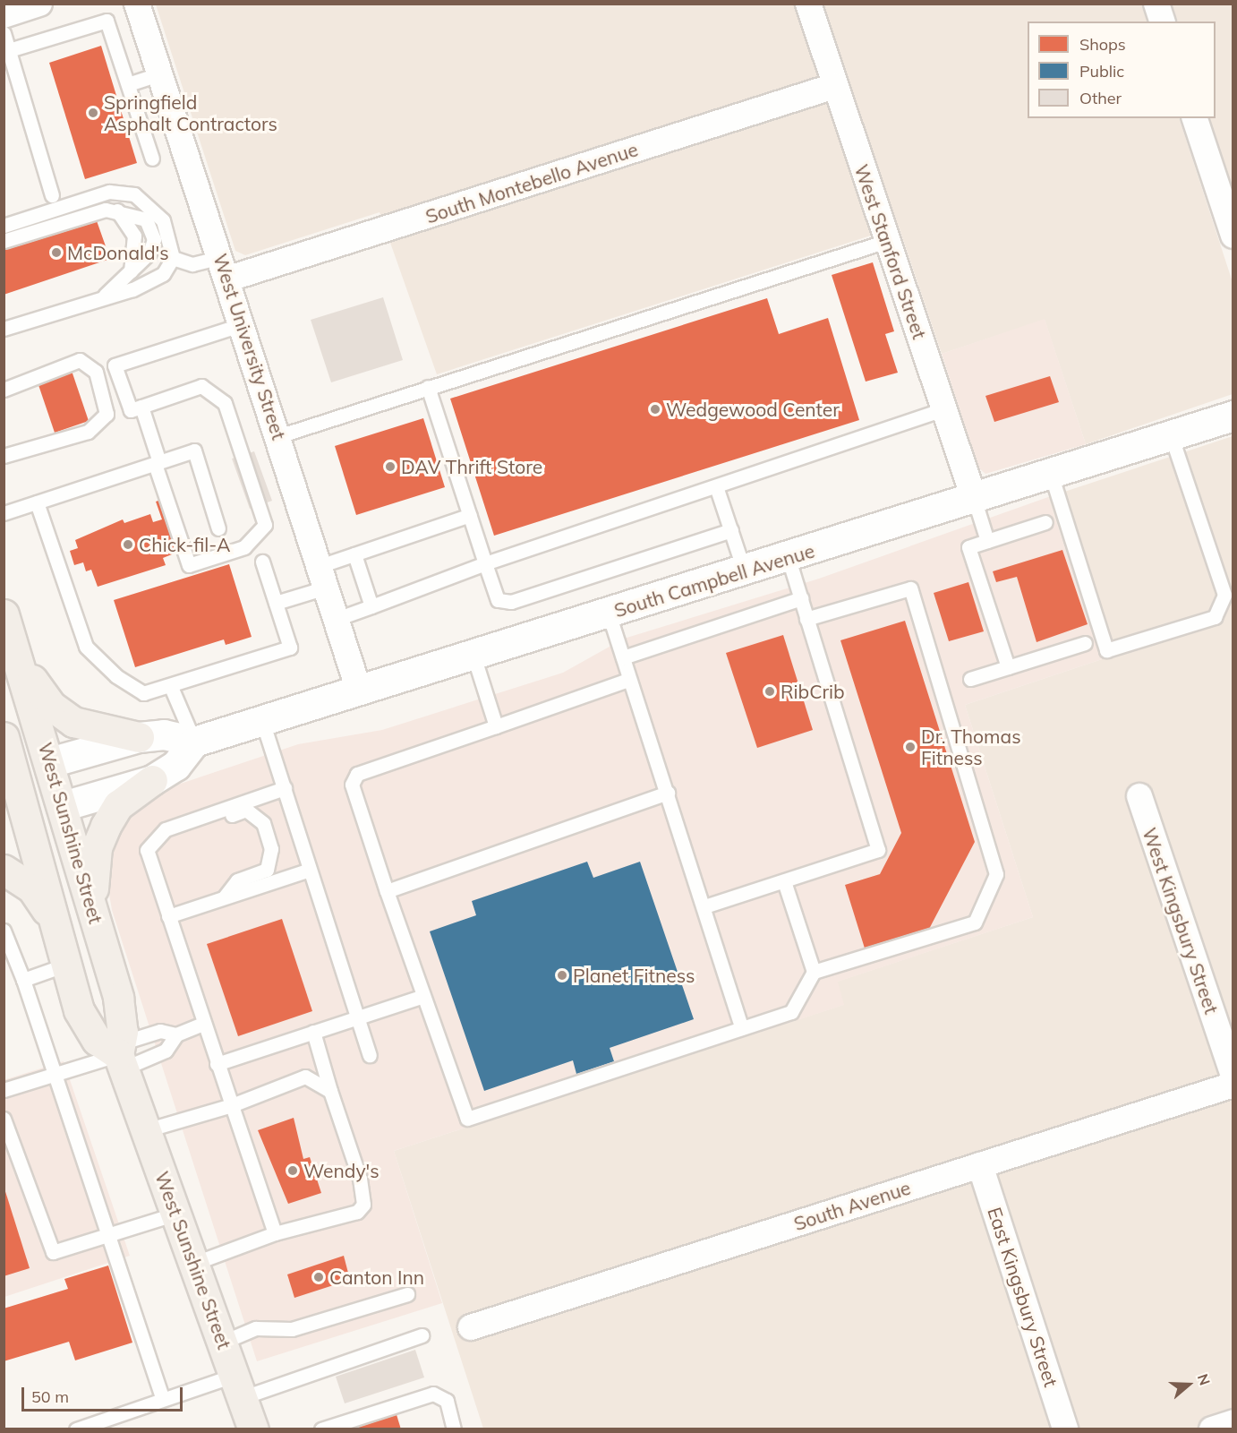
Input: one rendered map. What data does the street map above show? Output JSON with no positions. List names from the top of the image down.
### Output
{
  "streets": {
    "main road": ["South Campbell Avenue", "West Sunshine Street"],
    "street": [
      "South Montebello Avenue",
      "West Stanford Street",
      "West University Street",
      "West Kingsbury Street",
      "South Avenue",
      "East Kingsbury Street"
    ]
  },
  "crossings": [
    ["South Montebello Avenue", "West Stanford Street"],
    ["South Montebello Avenue", "West University Street"],
    ["West Stanford Street", "South Campbell Avenue"],
    ["West University Street", "South Campbell Avenue"],
    ["South Campbell Avenue", "West Sunshine Street"],
    ["South Avenue", "East Kingsbury Street"]
  ],
  "places": [
    "Springfield Asphalt Contractors",
    "McDonald's",
    "Wedgewood Center",
    "DAV Thrift Store",
    "Chick-fil-A",
    "RibCrib",
    "Dr. Thomas Fitness",
    "Planet Fitness",
    "Wendy's",
    "Canton Inn"
  ],
  "legend": ["Shops", "Public", "Other"],
  "scale_bar": "50 m",
  "north": "right"
}
